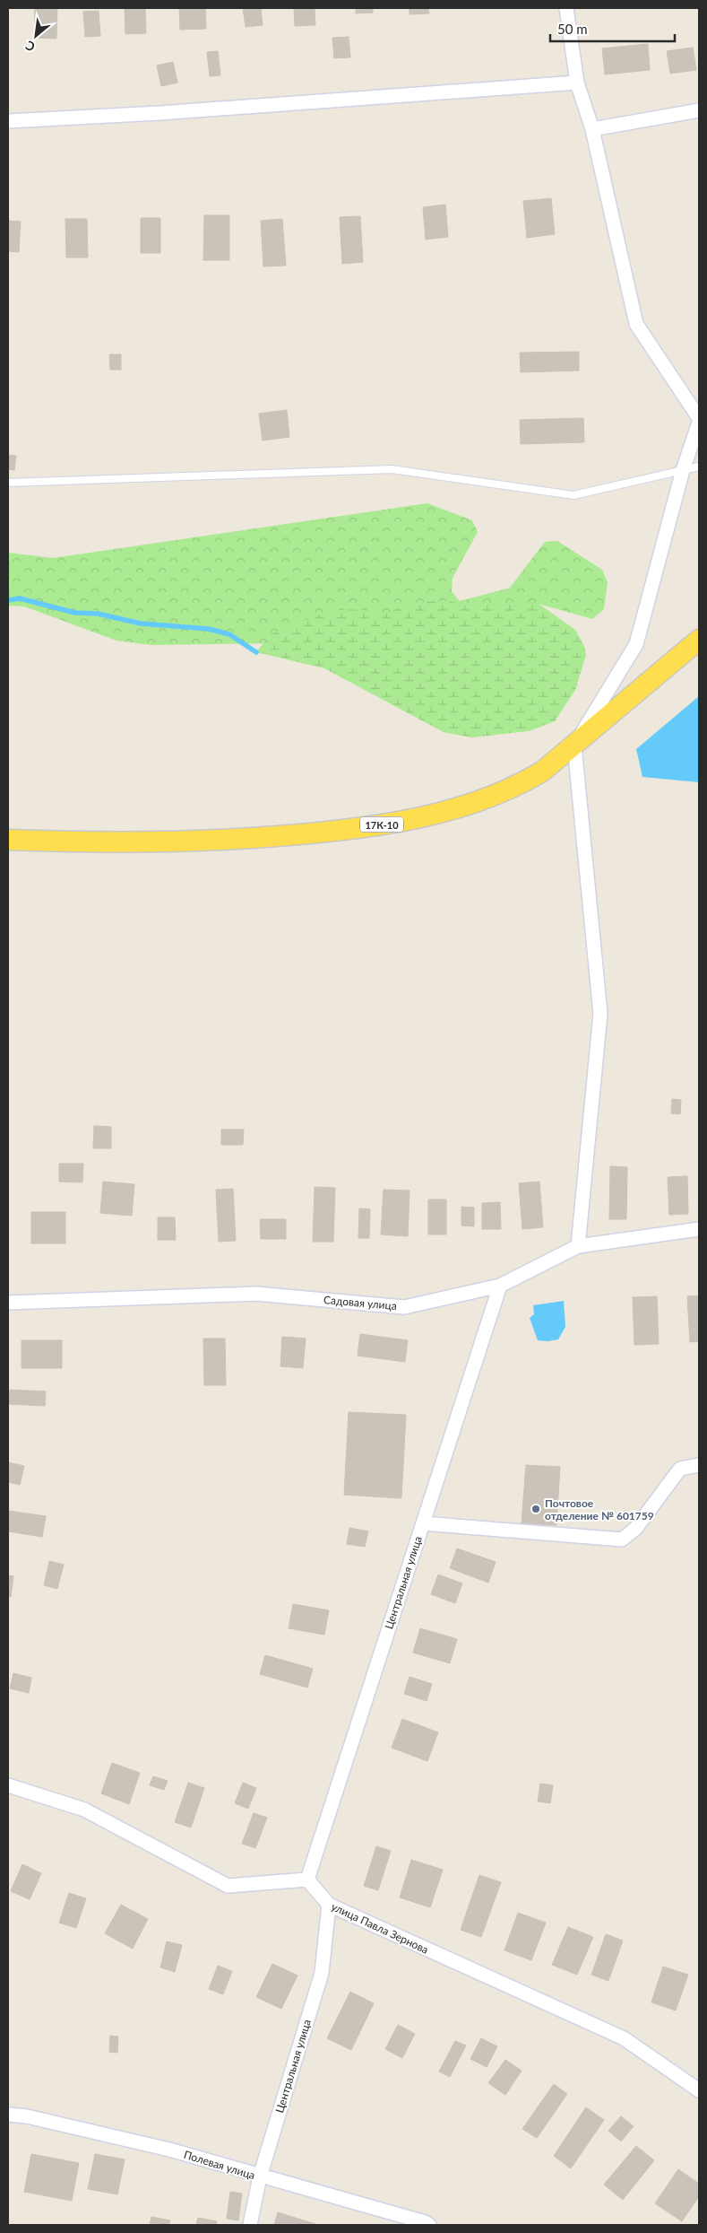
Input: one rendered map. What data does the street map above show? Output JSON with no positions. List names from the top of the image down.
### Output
{
  "streets": {
    "main road": ["17К-10"],
    "street": [
      "Садовая улица",
      "Центральная улица",
      "улица Павла Зернова",
      "Полевая улица"
    ]
  },
  "crossings": [
    ["Садовая улица", "Центральная улица"],
    ["Центральная улица", "улица Павла Зернова"],
    ["Центральная улица", "Полевая улица"]
  ],
  "places": ["Почтовое отделение № 601759"],
  "scale_bar": "50 m",
  "north": "bottom left"
}
